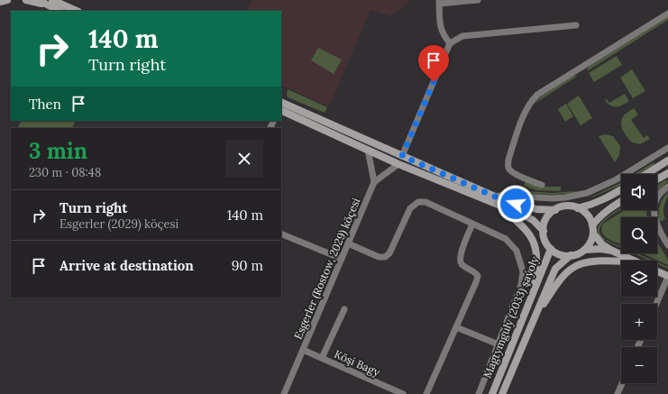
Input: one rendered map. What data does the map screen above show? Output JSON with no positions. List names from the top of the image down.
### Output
{
  "streets": {
    "main road": ["Magtymguly (2033) şaýoly"],
    "street": ["Esgerler (Rostow, 2029) köçesi", "Köşi Bagy"]
  },
  "crossings": [
    ["Esgerler (Rostow, 2029) köçesi", "Köşi Bagy"]
  ],
  "page": {
    "turn": ["140 m", "Turn right"],
    "then": "Then",
    "heading": ["3 min", "230 m · 08:48"],
    "map_buttons": ["+", "−"],
    "list": [
      {
        "name": "Turn right",
        "note": "Esgerler (2029) köçesi",
        "value": "140 m"
      },
      {
        "name": "Arrive at destination",
        "value": "90 m"
      }
    ]
  }
}
